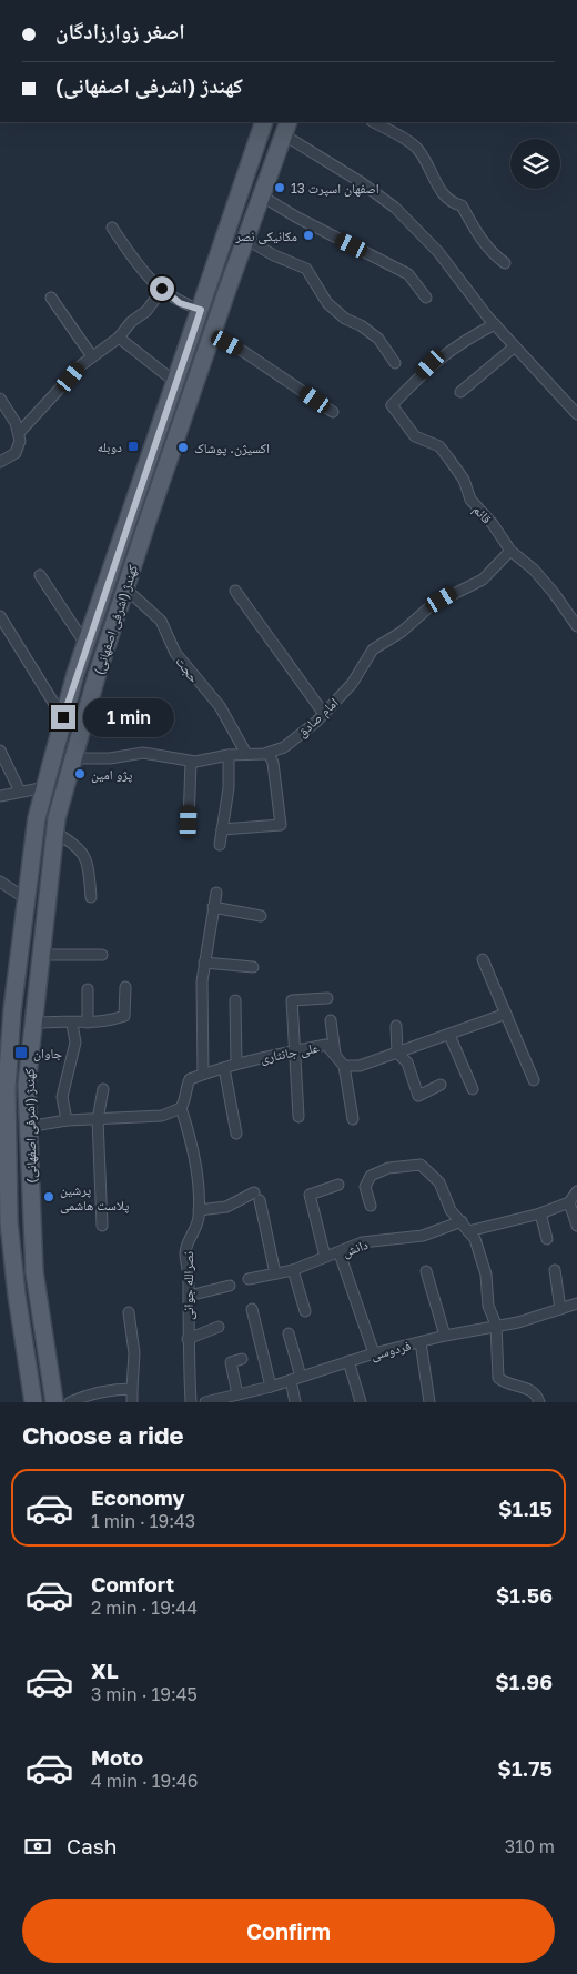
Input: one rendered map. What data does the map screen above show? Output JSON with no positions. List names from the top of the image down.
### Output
{
  "streets": {
    "main road": ["کهندژ (اشرفی اصفهانی)"],
    "street": [
      "قائم",
      "حجت",
      "امام صادق",
      "علی جانثاری",
      "دانش",
      "نصرالله جوانی",
      "فردوسی"
    ]
  },
  "crossings": [
    ["قائم", "امام صادق"],
    ["کهندژ (اشرفی اصفهانی)", "حجت"],
    ["کهندژ (اشرفی اصفهانی)", "امام صادق"],
    ["حجت", "امام صادق"]
  ],
  "places": {
    "other": [
      "اصفهان اسپرت 13",
      "مکانیکی نصر",
      "اکسیژن. پوشاک",
      "پژو امین",
      "پرشین پلاست هاشمی"
    ],
    "transit": ["دوبله", "جاوان"]
  },
  "page": {
    "banner": ["اصغر زوارزادگان", "کهندژ (اشرفی اصفهانی)"],
    "bubble": "1 min",
    "heading": "Choose a ride",
    "list": [
      {
        "name": "Economy",
        "note": "1 min · 19:43",
        "value": "$1.15"
      },
      {
        "name": "Comfort",
        "note": "2 min · 19:44",
        "value": "$1.56"
      },
      {
        "name": "XL",
        "note": "3 min · 19:45",
        "value": "$1.96"
      },
      {
        "name": "Moto",
        "note": "4 min · 19:46",
        "value": "$1.75"
      }
    ],
    "pay": ["Cash", "310 m"],
    "buttons": "Confirm"
  }
}
